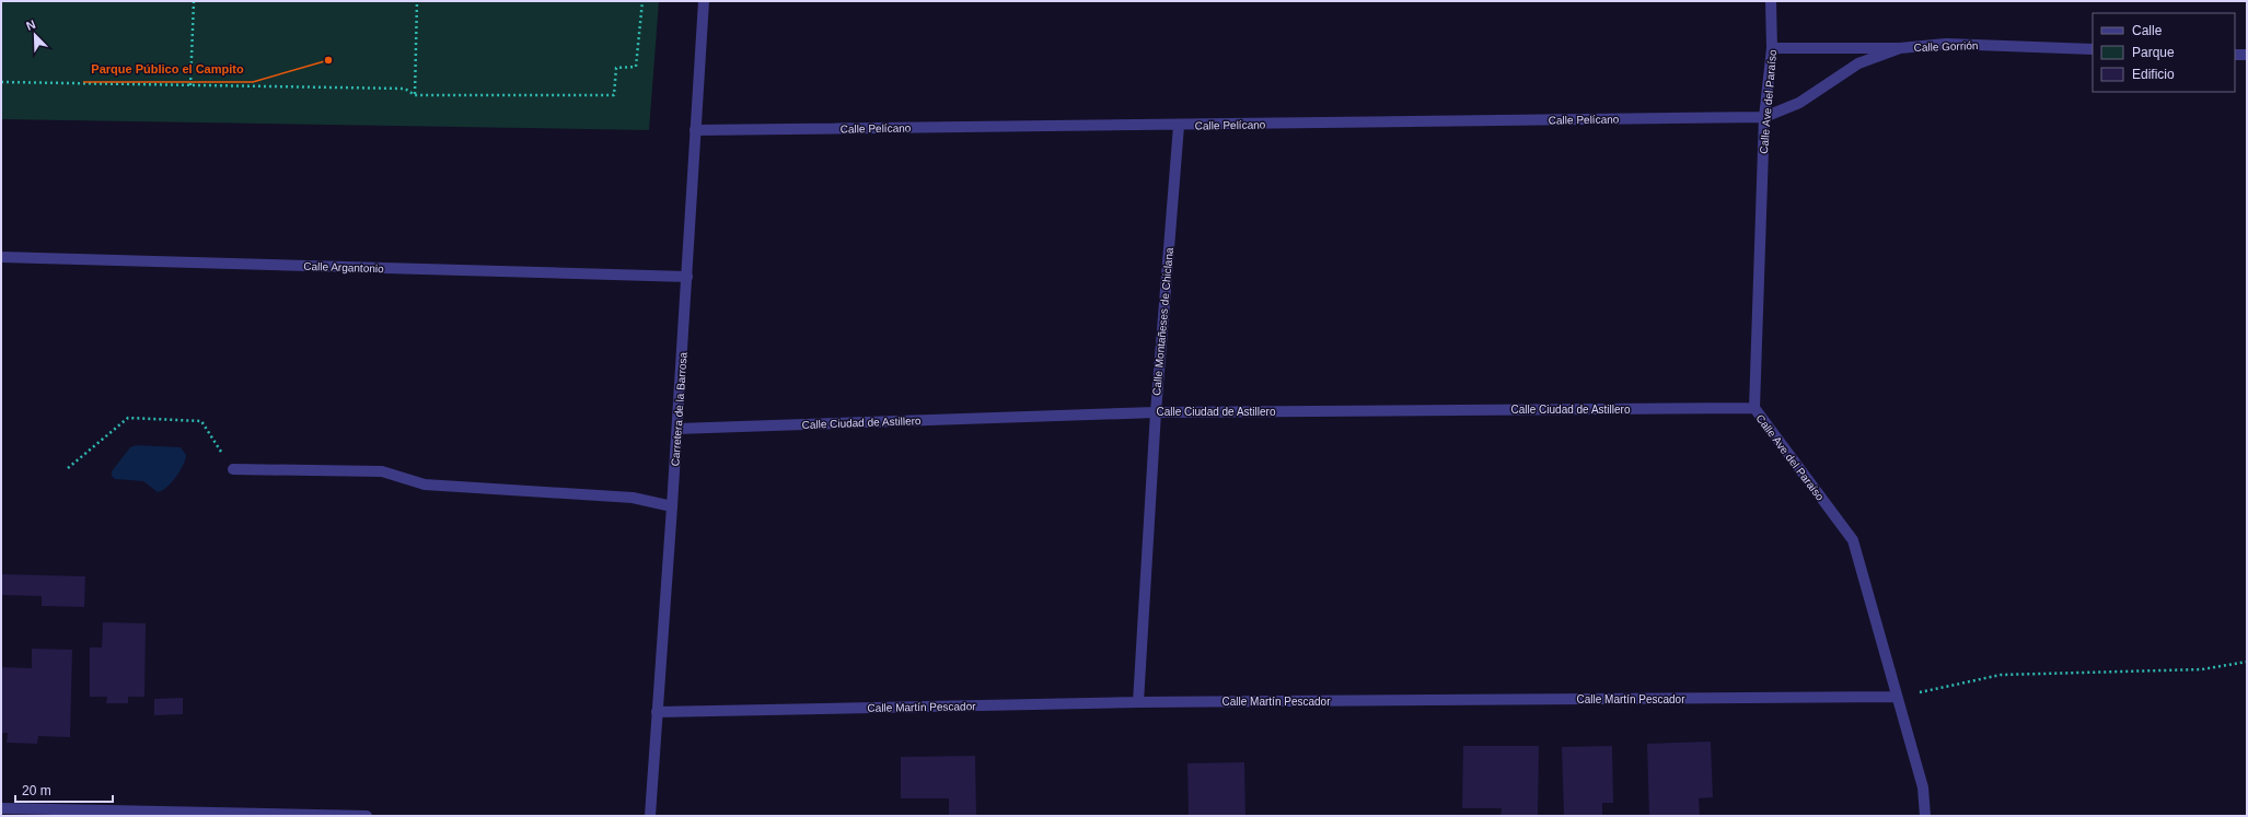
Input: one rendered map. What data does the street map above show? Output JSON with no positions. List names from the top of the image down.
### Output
{
  "streets": {
    "street": [
      "Calle Gorrión",
      "Calle Ave del Paraíso",
      "Calle Pelícano",
      "Calle Argantonio",
      "Calle Montañeses de Chiclana",
      "Carretera de la Barrosa",
      "Calle Ciudad de Astillero",
      "Calle Martín Pescador"
    ]
  },
  "crossings": [
    ["Calle Gorrión", "Calle Ave del Paraíso"],
    ["Calle Gorrión", "Calle Pelícano"],
    ["Calle Ave del Paraíso", "Calle Pelícano"],
    ["Calle Ave del Paraíso", "Calle Ciudad de Astillero"],
    ["Calle Ave del Paraíso", "Calle Martín Pescador"],
    ["Calle Pelícano", "Calle Montañeses de Chiclana"],
    ["Calle Pelícano", "Carretera de la Barrosa"],
    ["Calle Argantonio", "Carretera de la Barrosa"],
    ["Calle Montañeses de Chiclana", "Calle Ciudad de Astillero"],
    ["Calle Montañeses de Chiclana", "Calle Martín Pescador"],
    ["Carretera de la Barrosa", "Calle Ciudad de Astillero"],
    ["Carretera de la Barrosa", "Calle Martín Pescador"]
  ],
  "places": ["Parque Público el Campito"],
  "legend": ["Calle", "Parque", "Edificio"],
  "scale_bar": "20 m",
  "north": "top left"
}
